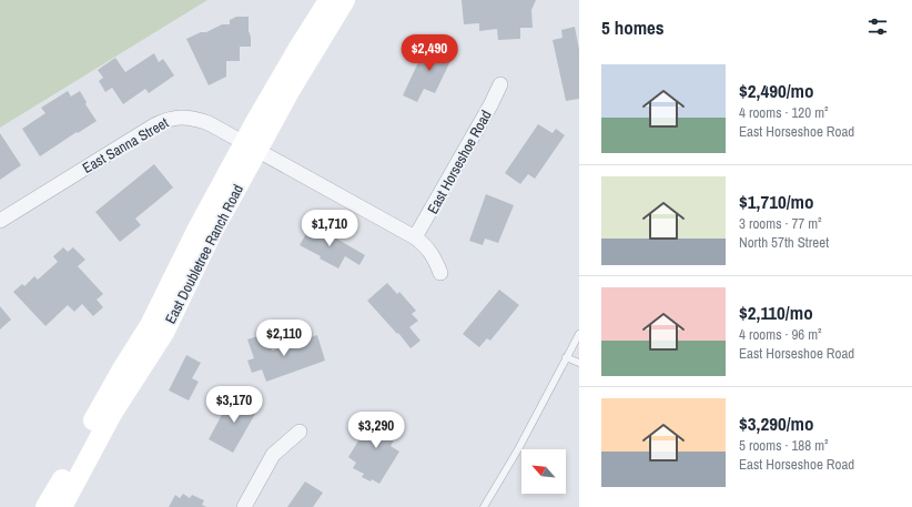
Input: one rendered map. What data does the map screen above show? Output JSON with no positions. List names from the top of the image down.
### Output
{
  "streets": {
    "main road": ["East Doubletree Ranch Road"],
    "street": ["East Sanna Street", "East Horseshoe Road"]
  },
  "crossings": [
    ["East Sanna Street", "East Horseshoe Road"],
    ["East Sanna Street", "East Doubletree Ranch Road"]
  ],
  "north": "top left",
  "page": {
    "heading": "5 homes",
    "price": [
      "$2,490",
      "$1,710",
      "$2,110",
      "$3,170",
      "$3,290"
    ],
    "list": [
      {
        "name": "$2,490/mo",
        "note": "4 rooms · 120 m² · East Horseshoe Road"
      },
      {
        "name": "$1,710/mo",
        "note": "3 rooms · 77 m² · North 57th Street"
      },
      {
        "name": "$2,110/mo",
        "note": "4 rooms · 96 m² · East Horseshoe Road"
      },
      {
        "name": "$3,290/mo",
        "note": "5 rooms · 188 m² · East Horseshoe Road"
      }
    ]
  }
}
